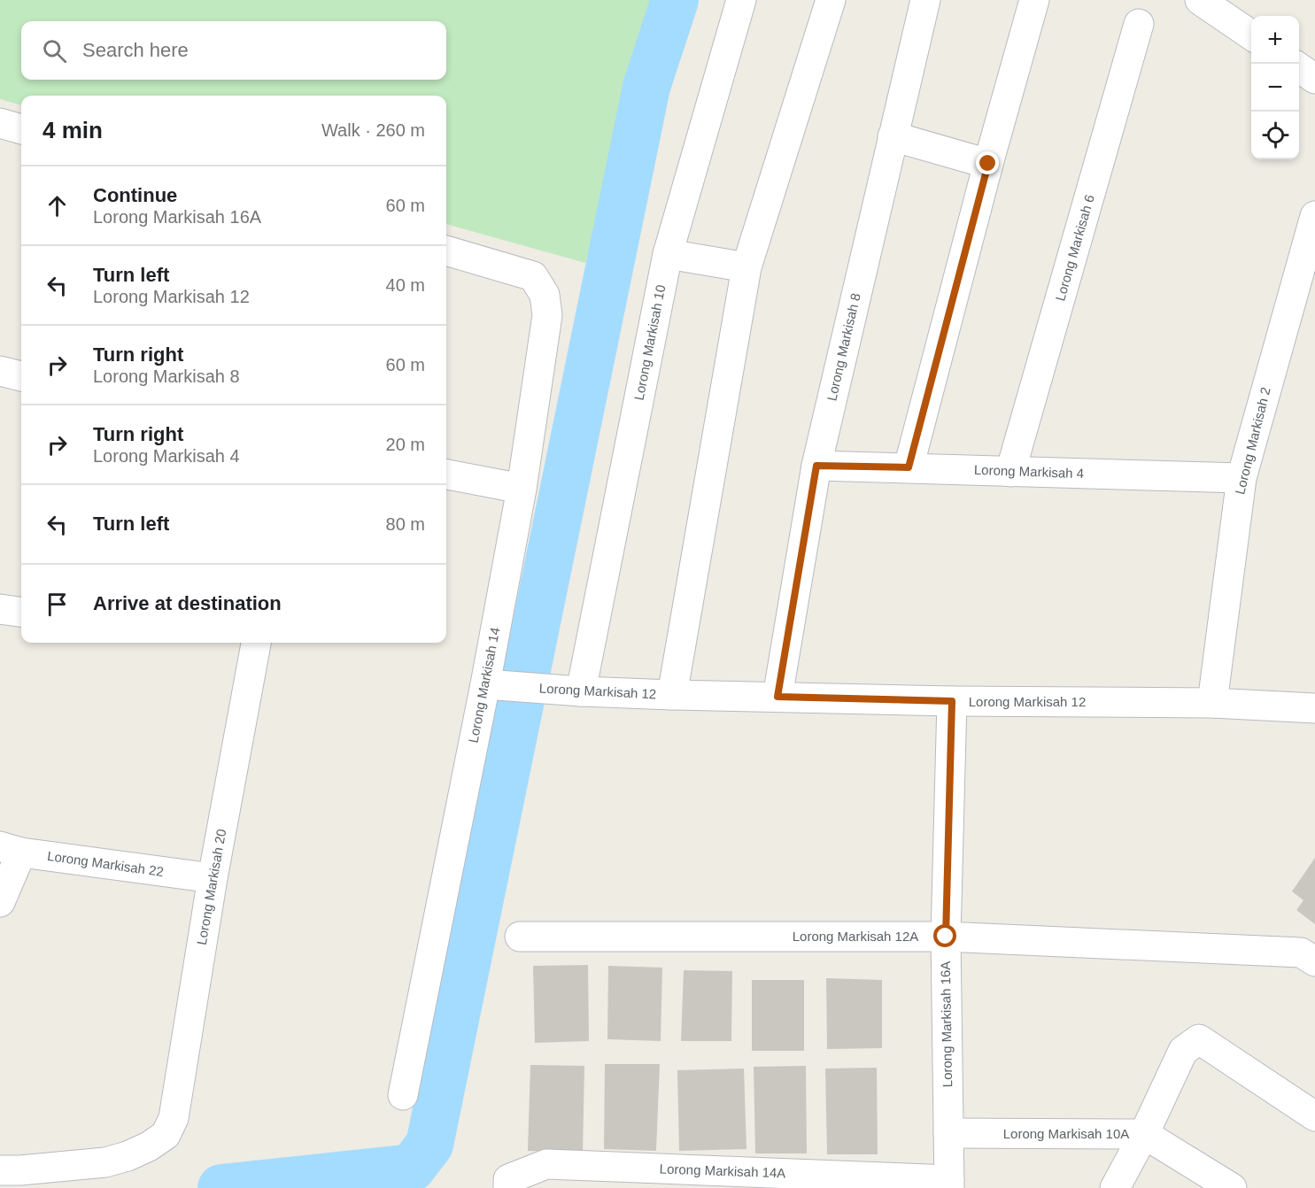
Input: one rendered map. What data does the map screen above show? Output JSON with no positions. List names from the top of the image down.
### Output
{
  "streets": {
    "street": [
      "Lorong Markisah 6",
      "Lorong Markisah 10",
      "Lorong Markisah 8",
      "Lorong Markisah 2",
      "Lorong Markisah 4",
      "Lorong Markisah 14",
      "Lorong Markisah 12",
      "Lorong Markisah 22",
      "Lorong Markisah 20",
      "Lorong Markisah 12A",
      "Lorong Markisah 16A",
      "Lorong Markisah 10A",
      "Lorong Markisah 14A"
    ]
  },
  "crossings": [
    ["Lorong Markisah 6", "Lorong Markisah 4"],
    ["Lorong Markisah 10", "Lorong Markisah 12"],
    ["Lorong Markisah 8", "Lorong Markisah 4"],
    ["Lorong Markisah 8", "Lorong Markisah 12"],
    ["Lorong Markisah 2", "Lorong Markisah 4"],
    ["Lorong Markisah 2", "Lorong Markisah 12"],
    ["Lorong Markisah 14", "Lorong Markisah 12"],
    ["Lorong Markisah 12", "Lorong Markisah 16A"],
    ["Lorong Markisah 22", "Lorong Markisah 20"],
    ["Lorong Markisah 12A", "Lorong Markisah 16A"],
    ["Lorong Markisah 16A", "Lorong Markisah 10A"],
    ["Lorong Markisah 16A", "Lorong Markisah 14A"]
  ],
  "page": {
    "map_buttons": ["+", "−"],
    "search": "Search here",
    "heading": ["4 min", "Walk · 260 m"],
    "list": [
      ["Continue", "Lorong Markisah 16A", "60 m"],
      ["Turn left", "Lorong Markisah 12", "40 m"],
      ["Turn right", "Lorong Markisah 8", "60 m"],
      ["Turn right", "Lorong Markisah 4", "20 m"],
      ["Turn left", "80 m"],
      "Arrive at destination"
    ]
  }
}
